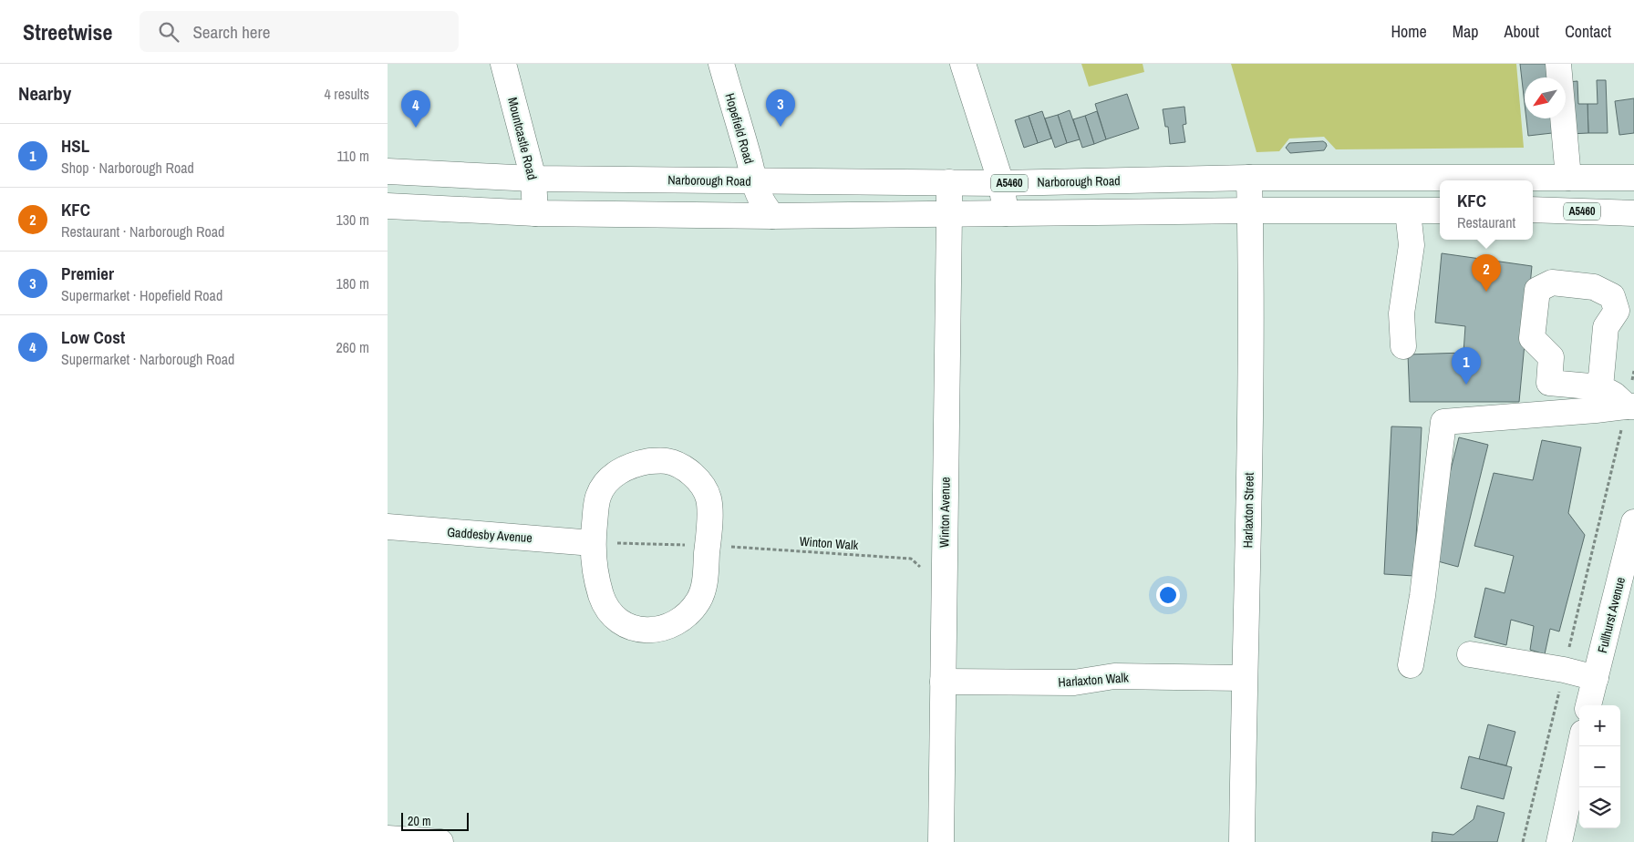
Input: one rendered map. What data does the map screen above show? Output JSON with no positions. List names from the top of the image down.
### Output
{
  "streets": {
    "street": [
      "Hopefield Road",
      "Mountcastle Road",
      "Narborough Road",
      "A5460",
      "Harlaxton Street",
      "Winton Avenue",
      "Gaddesby Avenue",
      "Fullhurst Avenue",
      "Harlaxton Walk"
    ],
    "path": ["Winton Walk"]
  },
  "crossings": [
    ["Hopefield Road", "Narborough Road"],
    ["Mountcastle Road", "Narborough Road"],
    ["Narborough Road", "Harlaxton Street"],
    ["Narborough Road", "Winton Avenue"],
    ["Harlaxton Street", "Harlaxton Walk"],
    ["Winton Avenue", "Winton Walk"],
    ["Winton Avenue", "Harlaxton Walk"],
    ["Gaddesby Avenue", "Winton Walk"]
  ],
  "scale_bar": "20 m",
  "north": "bottom left",
  "page": {
    "header": "Streetwise",
    "search": "Search here",
    "nav": [
      "Home",
      "Map",
      "About",
      "Contact"
    ],
    "heading": ["Nearby", "4 results"],
    "pins": [
      "3",
      "4",
      "2",
      "1"
    ],
    "list": [
      {
        "mark": "1",
        "name": "HSL",
        "note": "Shop · Narborough Road",
        "value": "110 m"
      },
      {
        "mark": "2",
        "name": "KFC",
        "note": "Restaurant · Narborough Road",
        "value": "130 m"
      },
      {
        "mark": "3",
        "name": "Premier",
        "note": "Supermarket · Hopefield Road",
        "value": "180 m"
      },
      {
        "mark": "4",
        "name": "Low Cost",
        "note": "Supermarket · Narborough Road",
        "value": "260 m"
      }
    ],
    "popup": ["KFC", "Restaurant"],
    "map_buttons": ["+", "−"],
    "scale": "20 m"
  }
}
